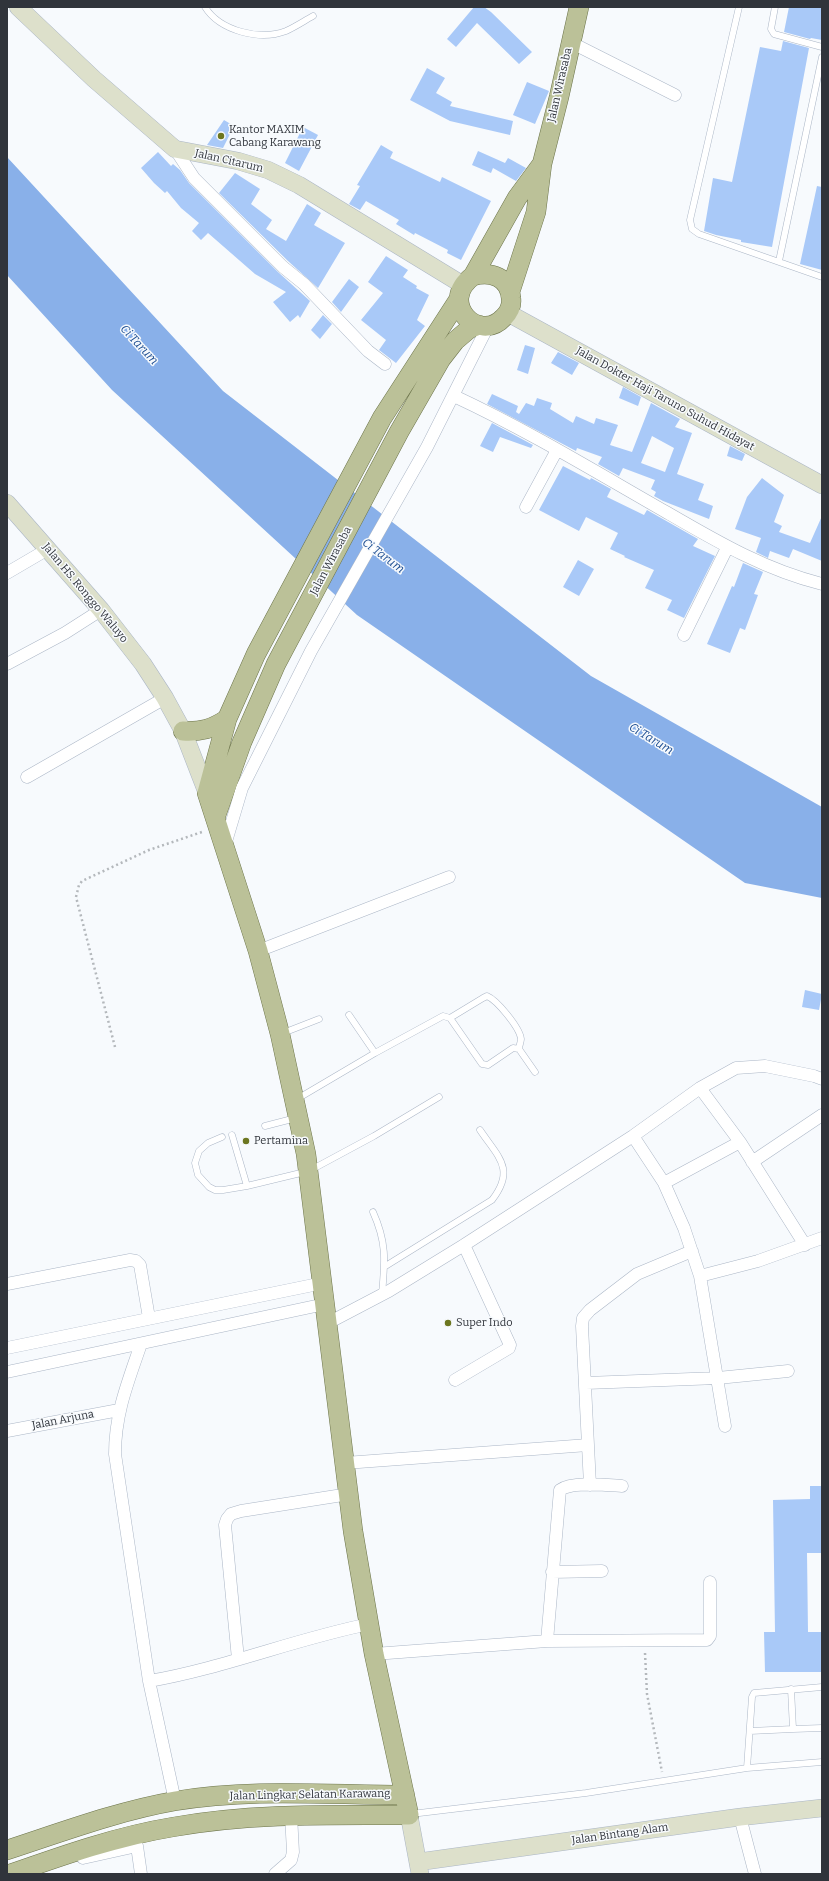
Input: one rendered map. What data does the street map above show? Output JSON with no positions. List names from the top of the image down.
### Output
{
  "streets": {
    "main road": ["Jalan Wirasaba", "Jalan HS. Ronggo Waluyo", "Jalan Lingkar Selatan Karawang"],
    "street": [
      "Jalan Citarum",
      "Jalan Dokter Haji Taruno Suhud Hidayat",
      "Jalan Arjuna",
      "Jalan Bintang Alam"
    ]
  },
  "crossings": [
    ["Jalan Wirasaba", "Jalan Citarum"],
    ["Jalan Wirasaba", "Jalan Dokter Haji Taruno Suhud Hidayat"],
    ["Jalan Wirasaba", "Jalan HS. Ronggo Waluyo"],
    ["Jalan Citarum", "Jalan Dokter Haji Taruno Suhud Hidayat"],
    ["Jalan HS. Ronggo Waluyo", "Jalan Lingkar Selatan Karawang"]
  ],
  "water": ["Ci Tarum"],
  "places": ["Kantor MAXIM Cabang Karawang", "Pertamina", "Super Indo"]
}
